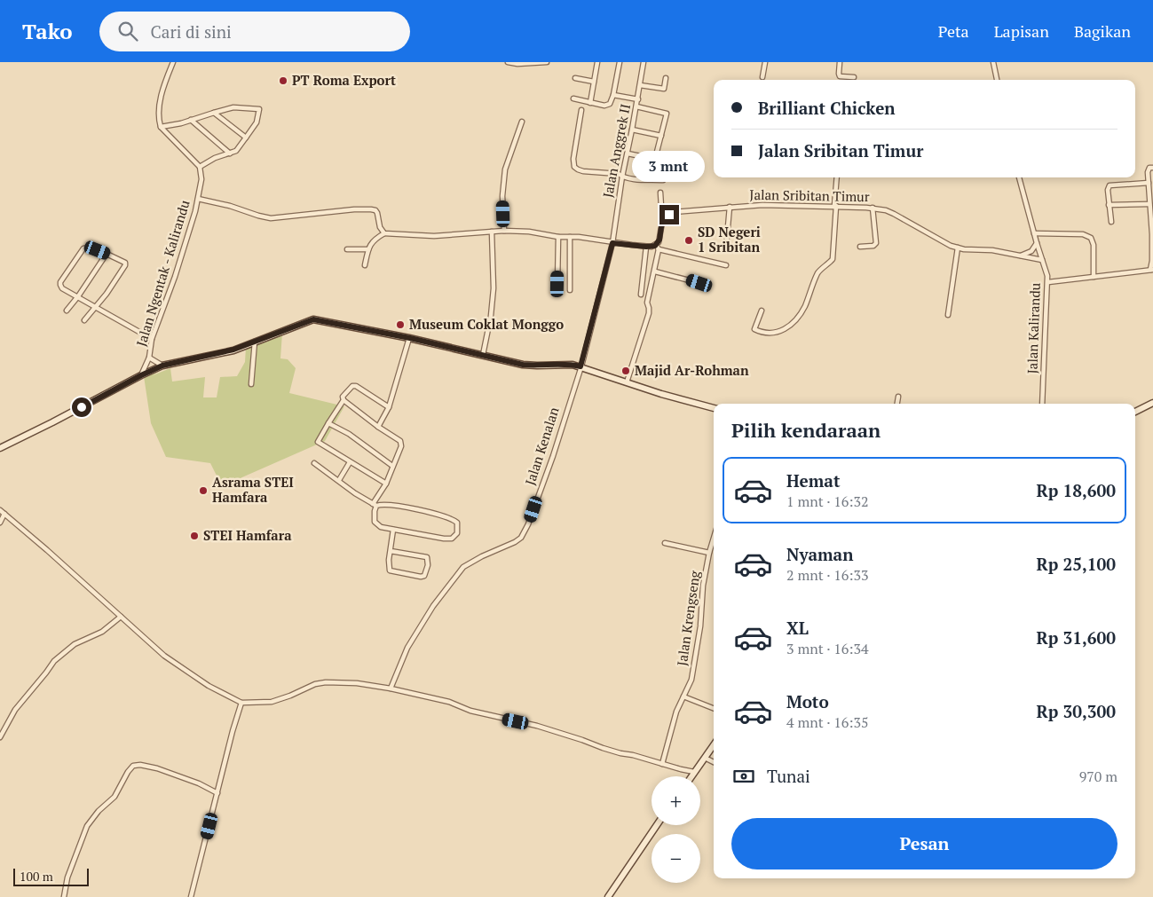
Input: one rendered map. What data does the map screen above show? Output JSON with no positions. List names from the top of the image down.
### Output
{
  "streets": {
    "street": [
      "Jalan Anggrek II",
      "Jalan Sribitan Timur",
      "Jalan Ngentak - Kalirandu",
      "Jalan Kalirandu",
      "Jalan Kenalan",
      "Jalan Krengseng"
    ]
  },
  "crossings": [
    ["Jalan Anggrek II", "Jalan Kenalan"],
    ["Jalan Sribitan Timur", "Jalan Kalirandu"]
  ],
  "places": [
    "PT Roma Export",
    "SD Negeri 1 Sribitan",
    "Museum Coklat Monggo",
    "Majid Ar-Rohman",
    "Asrama STEI Hamfara",
    "STEI Hamfara"
  ],
  "scale_bar": "100 m",
  "page": {
    "header": "Tako",
    "search": "Cari di sini",
    "nav": ["Peta", "Lapisan", "Bagikan"],
    "banner": ["Brilliant Chicken", "Jalan Sribitan Timur"],
    "bubble": "3 mnt",
    "heading": "Pilih kendaraan",
    "list": [
      {
        "name": "Hemat",
        "note": "1 mnt · 16:32",
        "value": "Rp 18,600"
      },
      {
        "name": "Nyaman",
        "note": "2 mnt · 16:33",
        "value": "Rp 25,100"
      },
      {
        "name": "XL",
        "note": "3 mnt · 16:34",
        "value": "Rp 31,600"
      },
      {
        "name": "Moto",
        "note": "4 mnt · 16:35",
        "value": "Rp 30,300"
      }
    ],
    "pay": ["Tunai", "970 m"],
    "map_buttons": ["+", "−"],
    "buttons": "Pesan",
    "scale": "100 m"
  }
}
